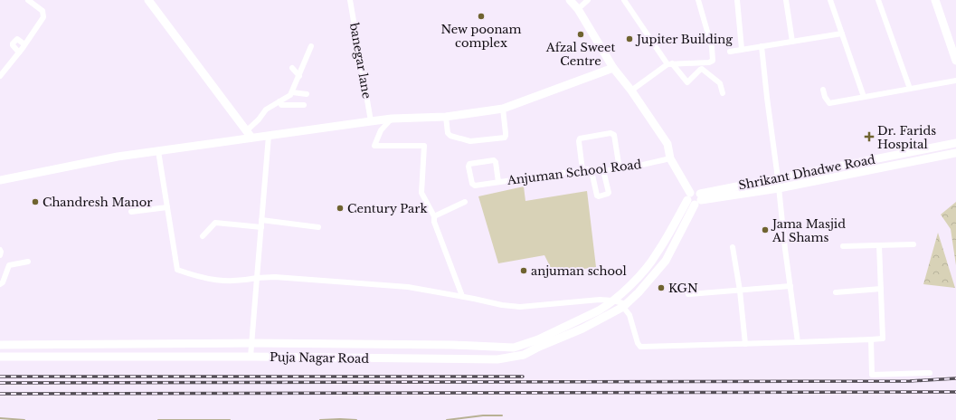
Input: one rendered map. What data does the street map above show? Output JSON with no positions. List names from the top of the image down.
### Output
{
  "streets": {
    "street": [
      "banegar lane",
      "Anjuman School Road",
      "Shrikant Dhadwe Road",
      "Puja Nagar Road"
    ]
  },
  "crossings": [
    ["Shrikant Dhadwe Road", "Puja Nagar Road"]
  ],
  "places": {
    "other": [
      "New poonam complex",
      "Afzal Sweet Centre",
      "Jupiter Building",
      "Chandresh Manor",
      "Century Park",
      "Jama Masjid Al Shams",
      "anjuman school",
      "KGN"
    ],
    "health": ["Dr. Farids Hospital"]
  }
}
